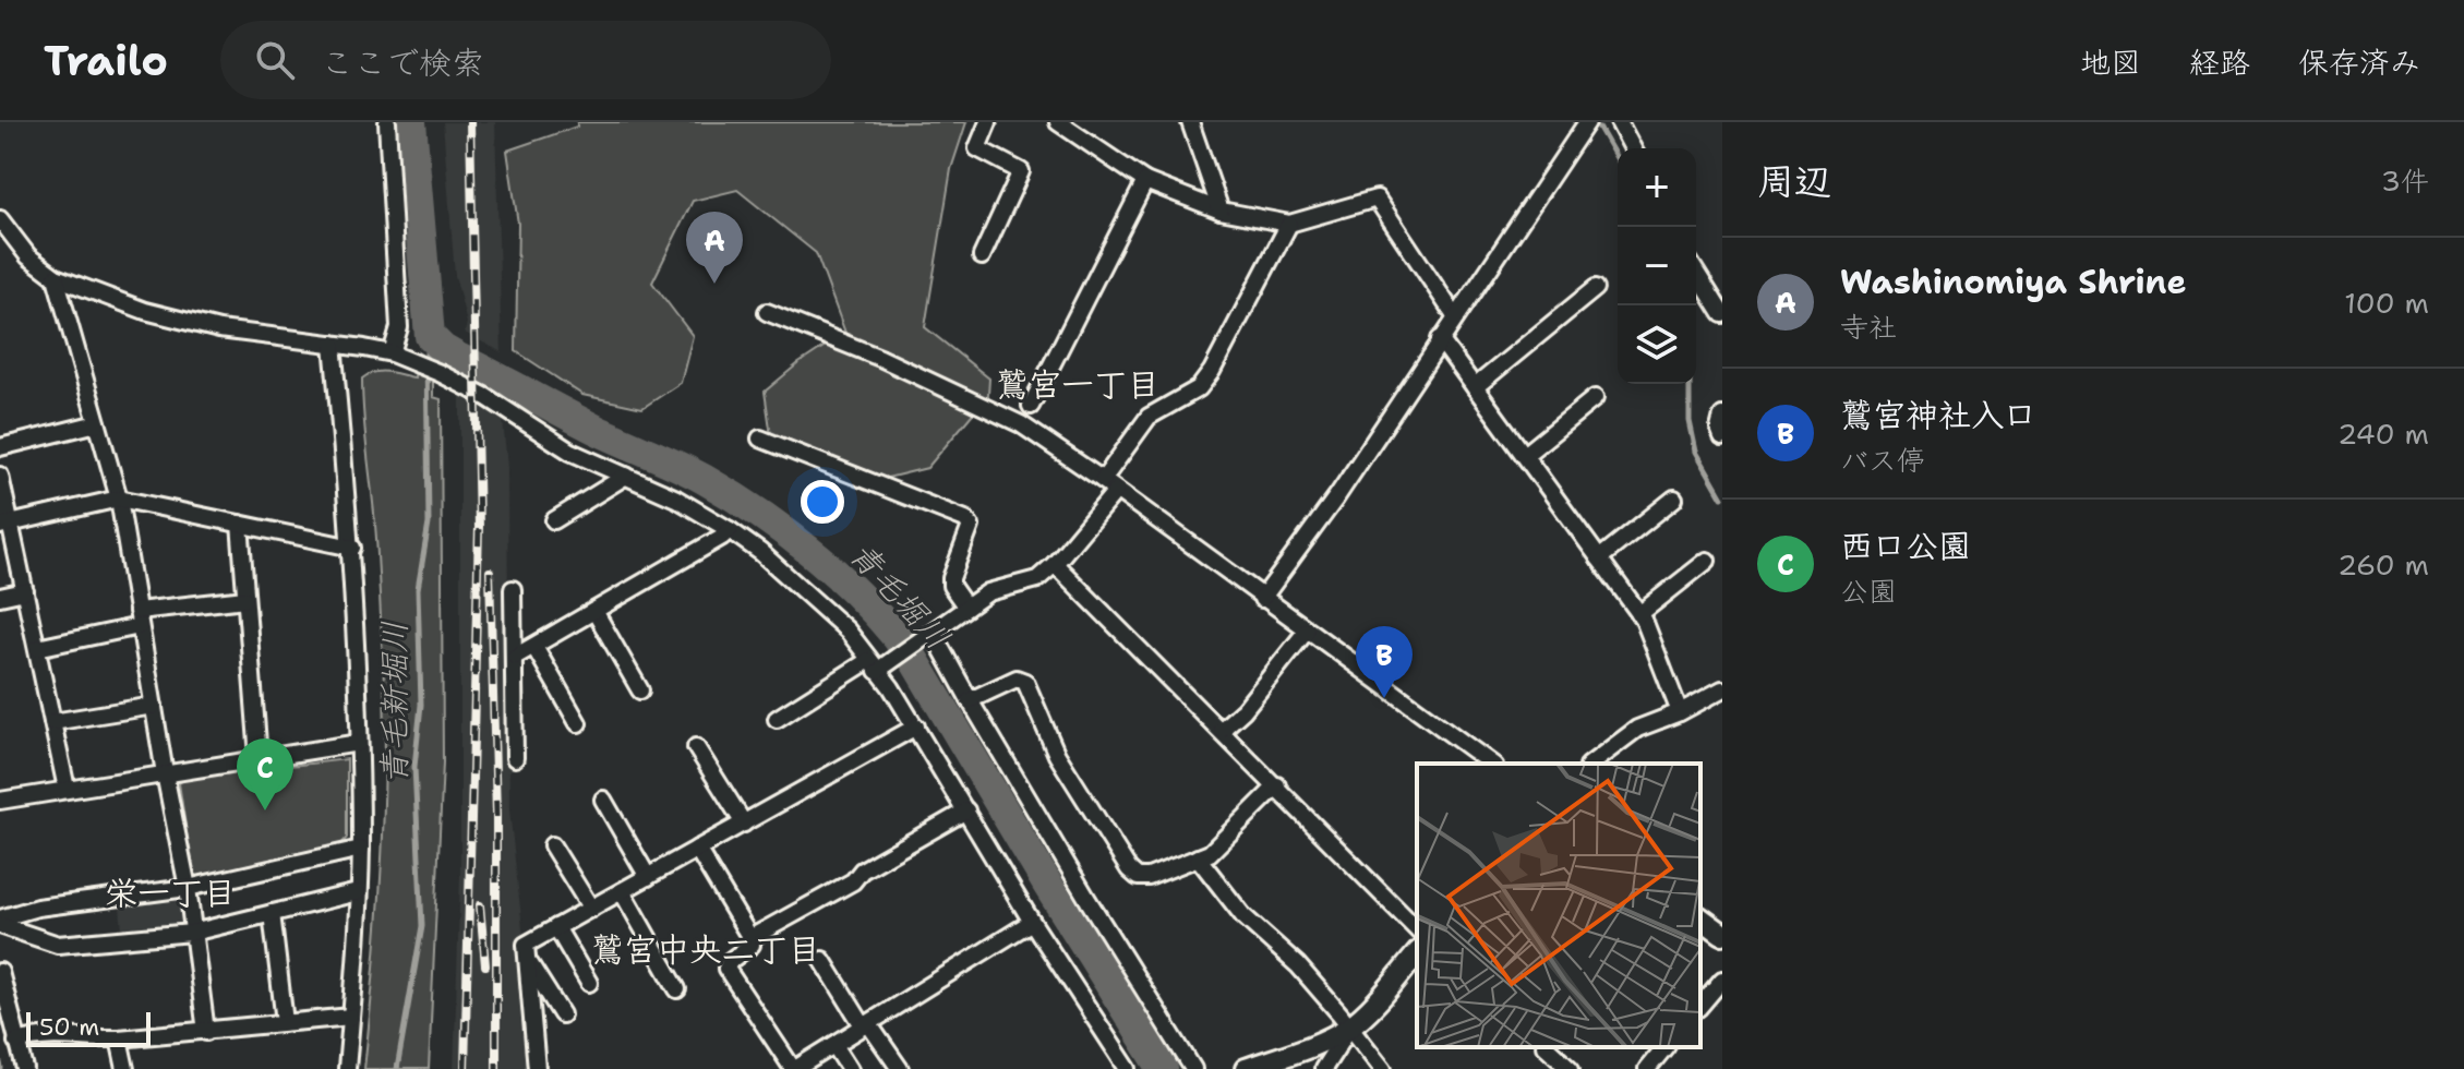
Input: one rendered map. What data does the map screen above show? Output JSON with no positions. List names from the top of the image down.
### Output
{
  "districts": ["鷲宮一丁目", "栄一丁目", "鷲宮中央二丁目"],
  "water": ["青毛堀川", "青毛新堀川"],
  "scale_bar": "50 m",
  "page": {
    "header": "Trailo",
    "search": "ここで検索",
    "nav": ["地図", "経路", "保存済み"],
    "heading": ["周辺", "3件"],
    "map_buttons": ["+", "−"],
    "pins": ["A", "B", "C"],
    "list": [
      {
        "mark": "A",
        "name": "Washinomiya Shrine",
        "note": "寺社",
        "value": "100 m"
      },
      {
        "mark": "B",
        "name": "鷲宮神社入口",
        "note": "バス停",
        "value": "240 m"
      },
      {
        "mark": "C",
        "name": "西口公園",
        "note": "公園",
        "value": "260 m"
      }
    ],
    "scale": "50 m"
  }
}
